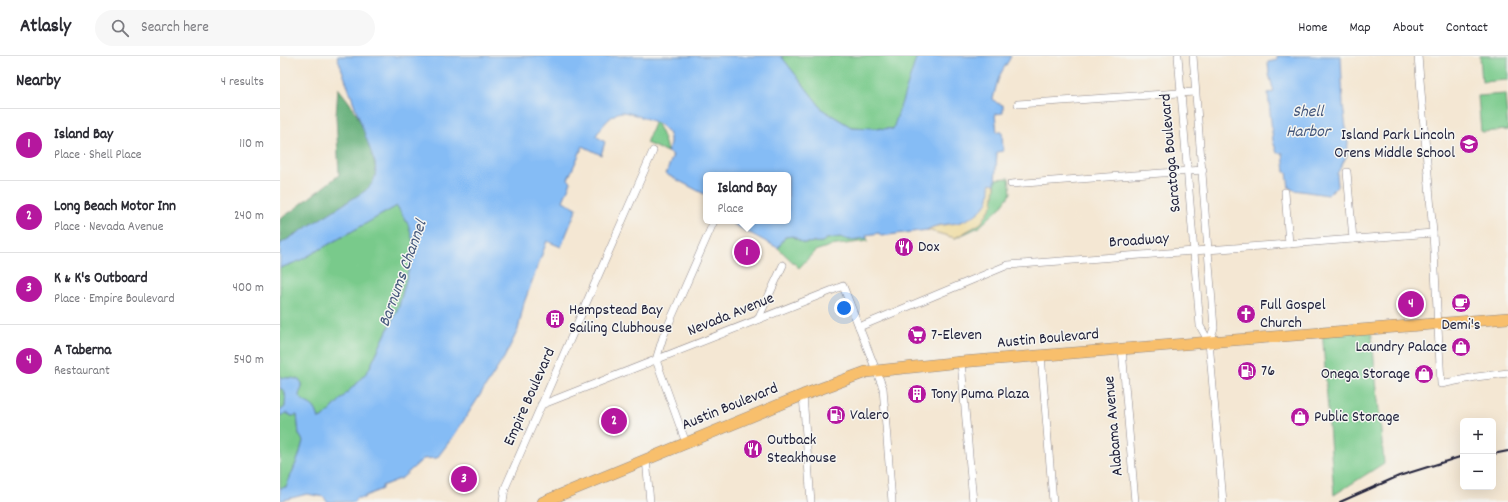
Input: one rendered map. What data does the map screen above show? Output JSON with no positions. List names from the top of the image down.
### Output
{
  "streets": {
    "main road": ["Austin Boulevard"],
    "street": [
      "Saratoga Boulevard",
      "Broadway",
      "Nevada Avenue",
      "Empire Boulevard",
      "Alabama Avenue"
    ]
  },
  "crossings": [
    ["Saratoga Boulevard", "Broadway"],
    ["Saratoga Boulevard", "Austin Boulevard"],
    ["Broadway", "Nevada Avenue"],
    ["Nevada Avenue", "Empire Boulevard"],
    ["Austin Boulevard", "Alabama Avenue"]
  ],
  "water": ["Shell Harbor", "Barnums Channel"],
  "places": {
    "school or university": ["Island Park Lincoln Orens Middle School"],
    "restaurant": ["Dox", "Outback Steakhouse"],
    "cafe": ["Demi's"],
    "church": ["Full Gospel Church"],
    "building": ["Hempstead Bay Sailing Clubhouse", "Tony Puma Plaza"],
    "supermarket": ["7-Eleven"],
    "shop": ["Laundry Palace", "Onega Storage", "Public Storage"],
    "fuel station": ["76", "Valero"]
  },
  "page": {
    "header": "Atlasly",
    "search": "Search here",
    "nav": [
      "Home",
      "Map",
      "About",
      "Contact"
    ],
    "heading": ["Nearby", "4 results"],
    "list": [
      {
        "mark": "1",
        "name": "Island Bay",
        "note": "Place · Shell Place",
        "value": "110 m"
      },
      {
        "mark": "2",
        "name": "Long Beach Motor Inn",
        "note": "Place · Nevada Avenue",
        "value": "240 m"
      },
      {
        "mark": "3",
        "name": "K & K's Outboard",
        "note": "Place · Empire Boulevard",
        "value": "400 m"
      },
      {
        "mark": "4",
        "name": "A Taberna",
        "note": "Restaurant",
        "value": "540 m"
      }
    ],
    "popup": ["Island Bay", "Place"],
    "pins": [
      "1",
      "4",
      "2",
      "3"
    ],
    "map_buttons": ["+", "−"]
  }
}
